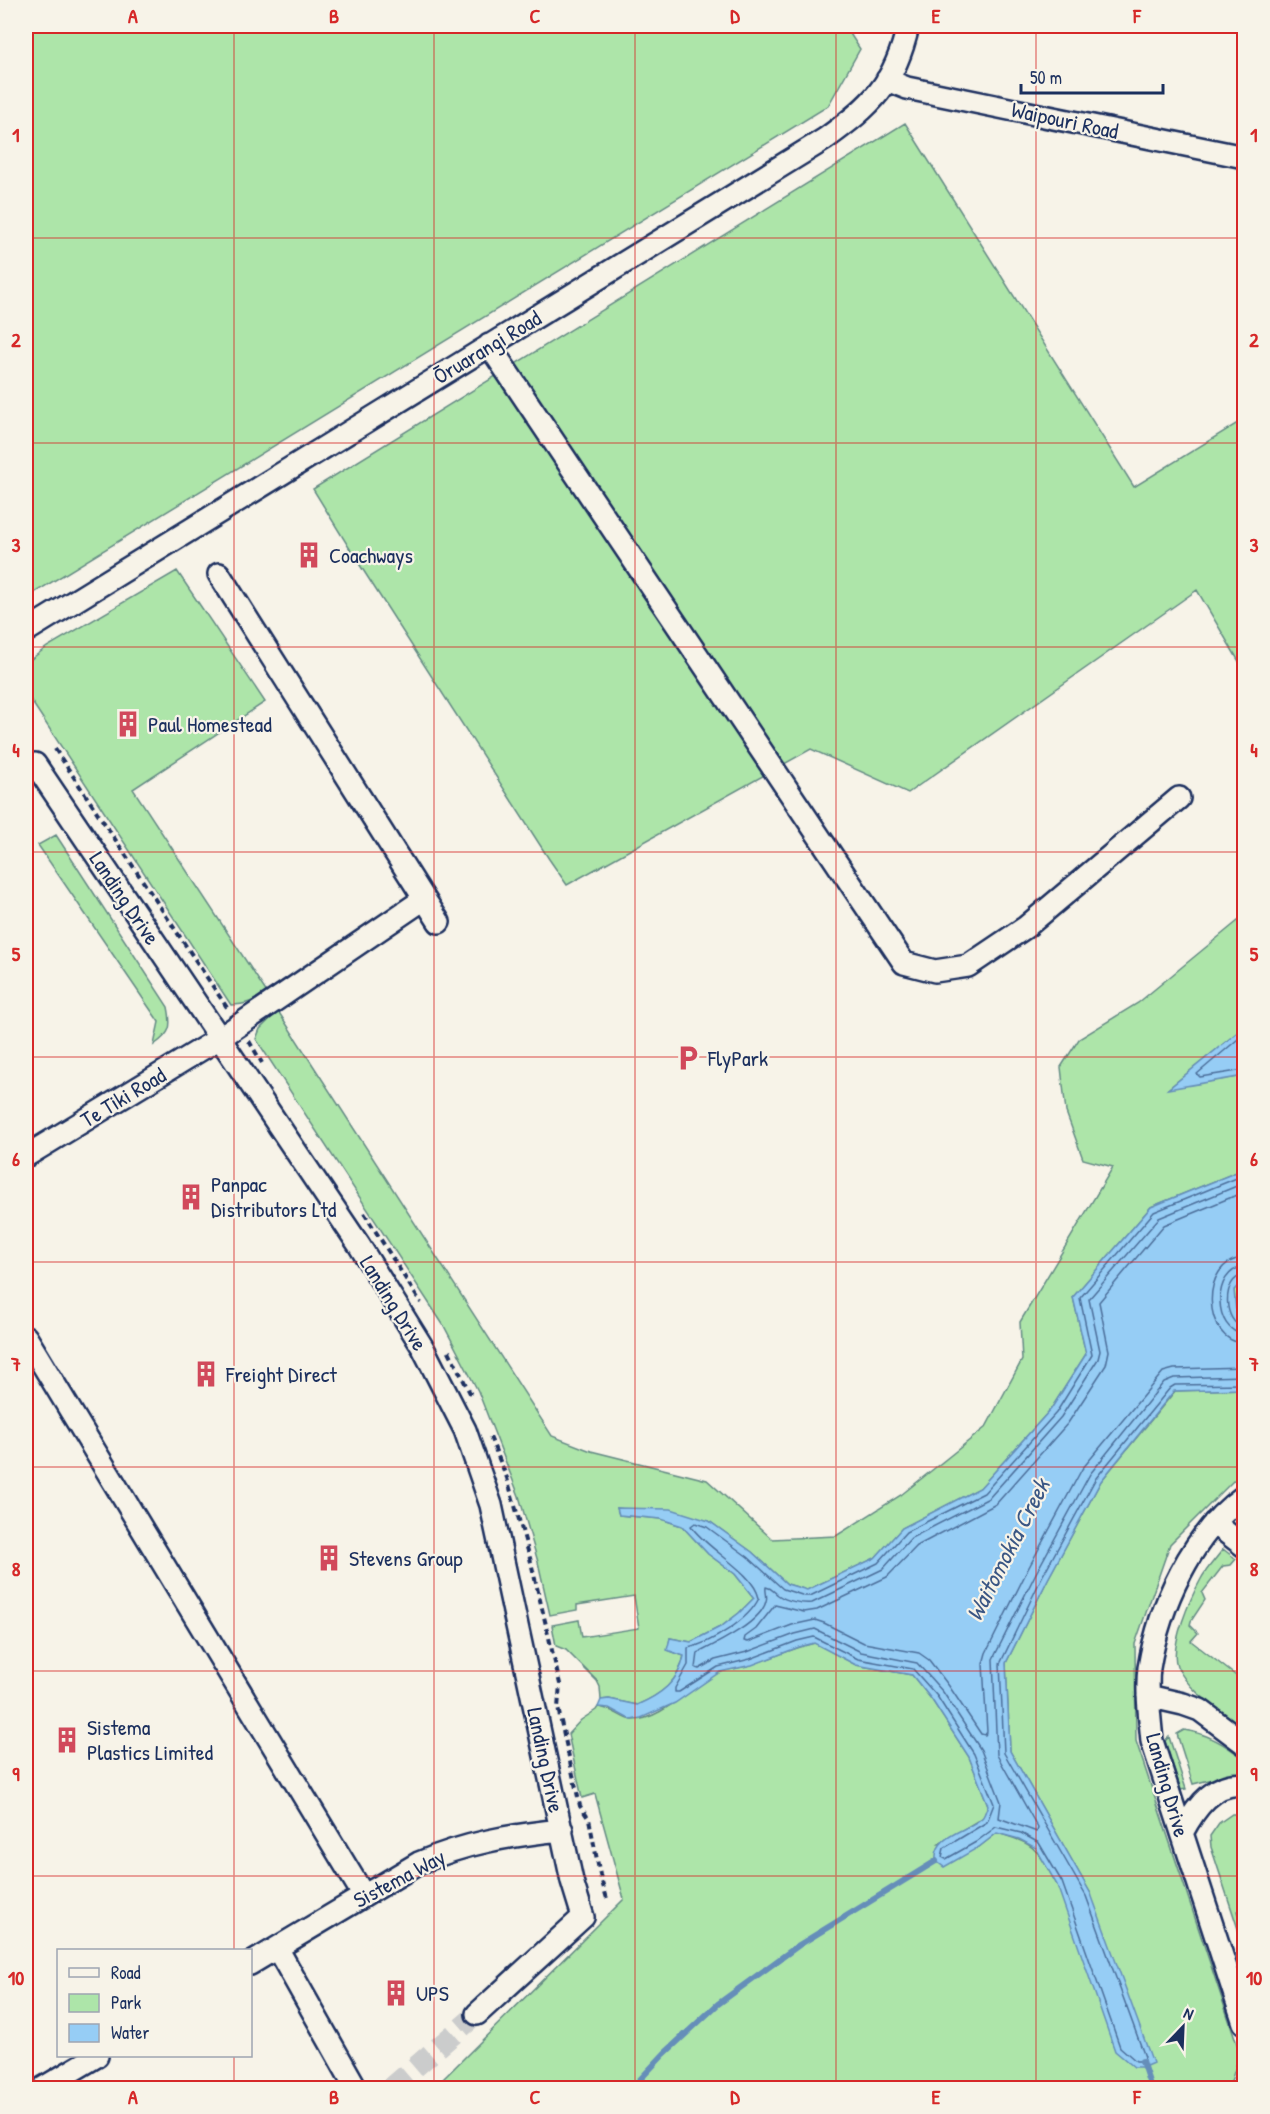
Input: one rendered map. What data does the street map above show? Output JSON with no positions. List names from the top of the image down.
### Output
{
  "streets": {
    "street": [
      "Waipouri Road",
      "Ōruarangi Road",
      "Landing Drive",
      "Te Tiki Road",
      "Sistema Way"
    ]
  },
  "crossings": [
    ["Waipouri Road", "Ōruarangi Road"],
    ["Landing Drive", "Te Tiki Road"],
    ["Landing Drive", "Sistema Way"]
  ],
  "water": ["Waitomokia Creek"],
  "places": {
    "building": [
      "Coachways",
      "Paul Homestead",
      "Panpac Distributors Ltd",
      "Freight Direct",
      "Stevens Group",
      "Sistema Plastics Limited",
      "UPS"
    ],
    "parking": ["FlyPark"]
  },
  "legend": ["Road", "Park", "Water"],
  "scale_bar": "50 m",
  "north": "top right",
  "grid": {
    "columns": [
      "A",
      "B",
      "C",
      "D",
      "E",
      "F"
    ],
    "rows": [
      "1",
      "2",
      "3",
      "4",
      "5",
      "6",
      "7",
      "8",
      "9",
      "10"
    ]
  }
}
